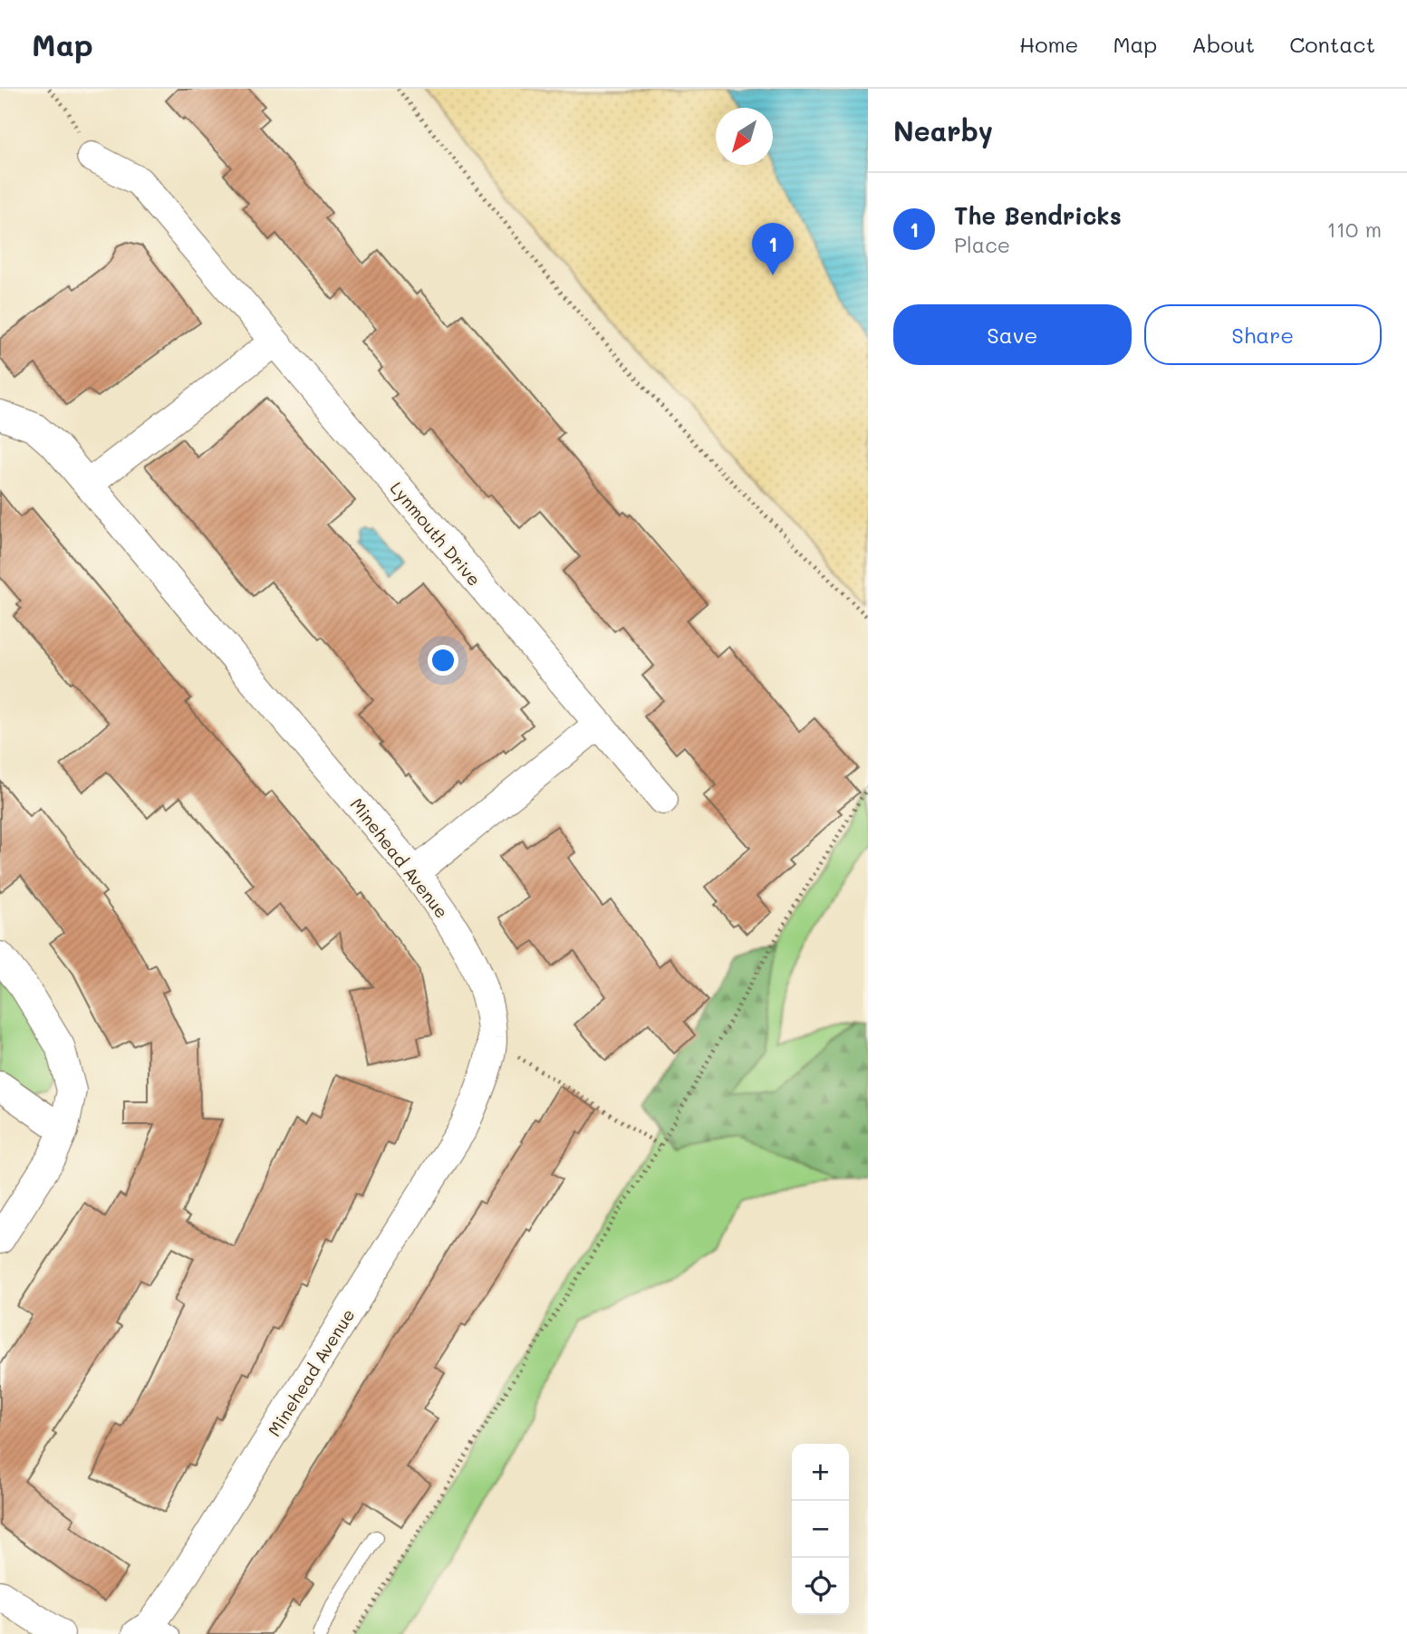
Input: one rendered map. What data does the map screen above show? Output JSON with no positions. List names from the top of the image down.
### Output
{
  "streets": {
    "street": ["Lynmouth Drive", "Minehead Avenue"]
  },
  "north": "bottom left",
  "page": {
    "header": "Map",
    "nav": [
      "Home",
      "Map",
      "About",
      "Contact"
    ],
    "heading": "Nearby",
    "list": [
      {
        "mark": "1",
        "name": "The Bendricks",
        "note": "Place",
        "value": "110 m"
      }
    ],
    "pins": "1",
    "buttons": ["Save", "Share"],
    "map_buttons": ["+", "−"]
  }
}
